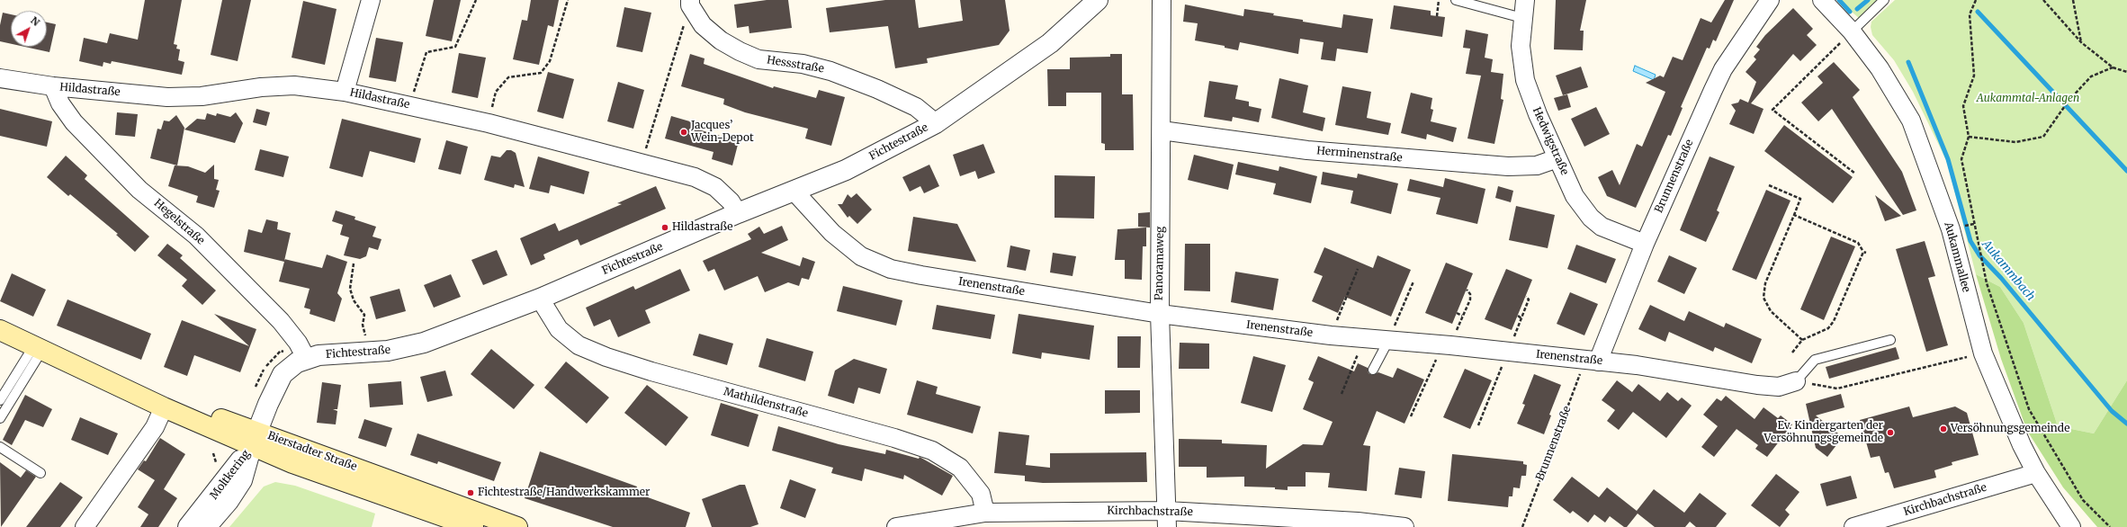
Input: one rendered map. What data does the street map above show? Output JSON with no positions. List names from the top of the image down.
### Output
{
  "streets": {
    "main road": ["Bierstadter Straße"],
    "street": [
      "Hessstraße",
      "Hildastraße",
      "Hedwigstraße",
      "Fichtestraße",
      "Herminenstraße",
      "Brunnenstraße",
      "Hegelstraße",
      "Aukammallee",
      "Panoramaweg",
      "Irenenstraße",
      "Mathildenstraße",
      "Moltkering",
      "Kirchbachstraße"
    ]
  },
  "crossings": [
    ["Hessstraße", "Fichtestraße"],
    ["Hildastraße", "Fichtestraße"],
    ["Hildastraße", "Hegelstraße"],
    ["Hedwigstraße", "Herminenstraße"],
    ["Hedwigstraße", "Brunnenstraße"],
    ["Fichtestraße", "Hegelstraße"],
    ["Fichtestraße", "Irenenstraße"],
    ["Fichtestraße", "Mathildenstraße"],
    ["Fichtestraße", "Bierstadter Straße"],
    ["Fichtestraße", "Moltkering"],
    ["Herminenstraße", "Panoramaweg"],
    ["Brunnenstraße", "Irenenstraße"],
    ["Aukammallee", "Kirchbachstraße"],
    ["Panoramaweg", "Irenenstraße"],
    ["Panoramaweg", "Kirchbachstraße"],
    ["Mathildenstraße", "Kirchbachstraße"],
    ["Bierstadter Straße", "Moltkering"]
  ],
  "water": ["Aukammbach"],
  "parks": ["Aukammtal-Anlagen"],
  "places": [
    "Jacques’ Wein-Depot",
    "Hildastraße",
    "Versöhnungsgemeinde",
    "Ev. Kindergarten der Versöhnungsgemeinde",
    "Fichtestraße/Handwerkskammer"
  ],
  "north": "top right"
}
